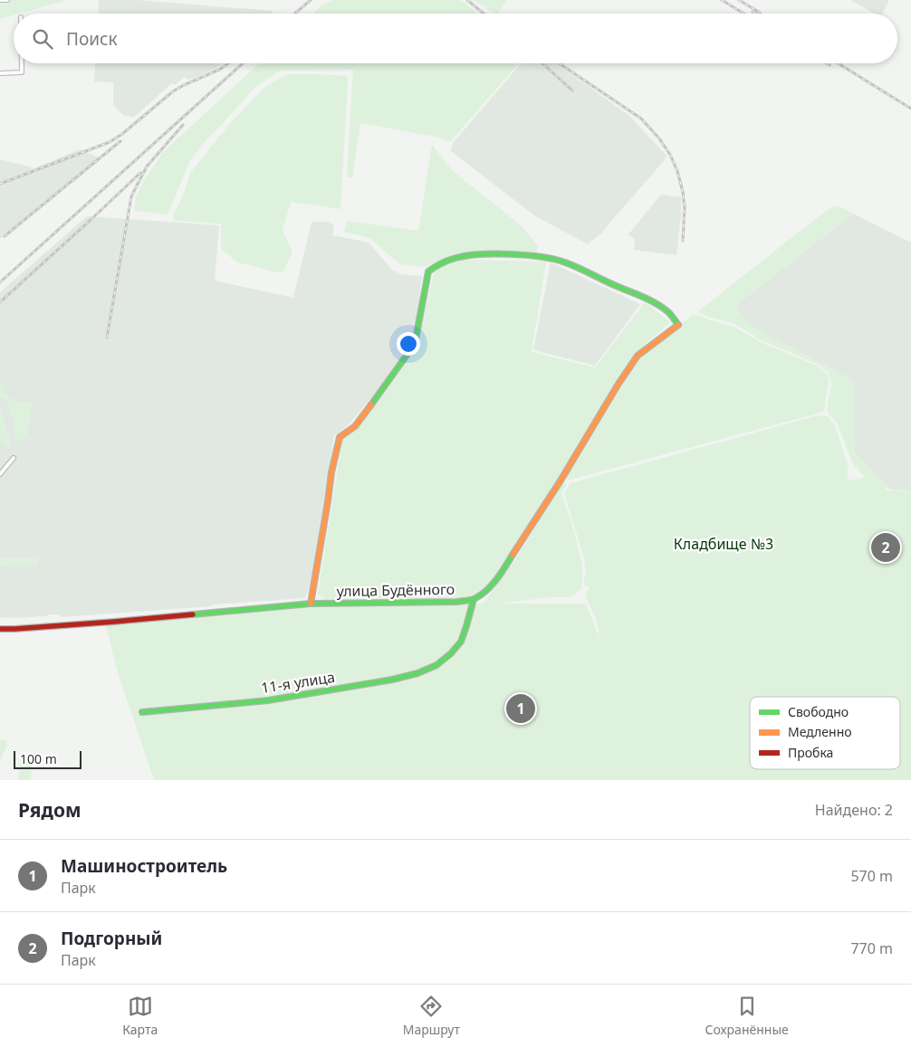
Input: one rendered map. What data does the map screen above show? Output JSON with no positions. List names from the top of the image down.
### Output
{
  "streets": {
    "street": ["улица Будённого", "11-я улица"]
  },
  "crossings": [
    ["улица Будённого", "11-я улица"]
  ],
  "parks": ["Кладбище №3"],
  "legend": ["Свободно", "Медленно", "Пробка"],
  "scale_bar": "100 m",
  "page": {
    "search": "Поиск",
    "pins": ["2", "1"],
    "scale": "100 m",
    "heading": ["Рядом", "Найдено: 2"],
    "list": [
      {
        "mark": "1",
        "name": "Машиностроитель",
        "note": "Парк",
        "value": "570 m"
      },
      {
        "mark": "2",
        "name": "Подгорный",
        "note": "Парк",
        "value": "770 m"
      }
    ],
    "nav": ["Карта", "Маршрут", "Сохранённые"]
  }
}
